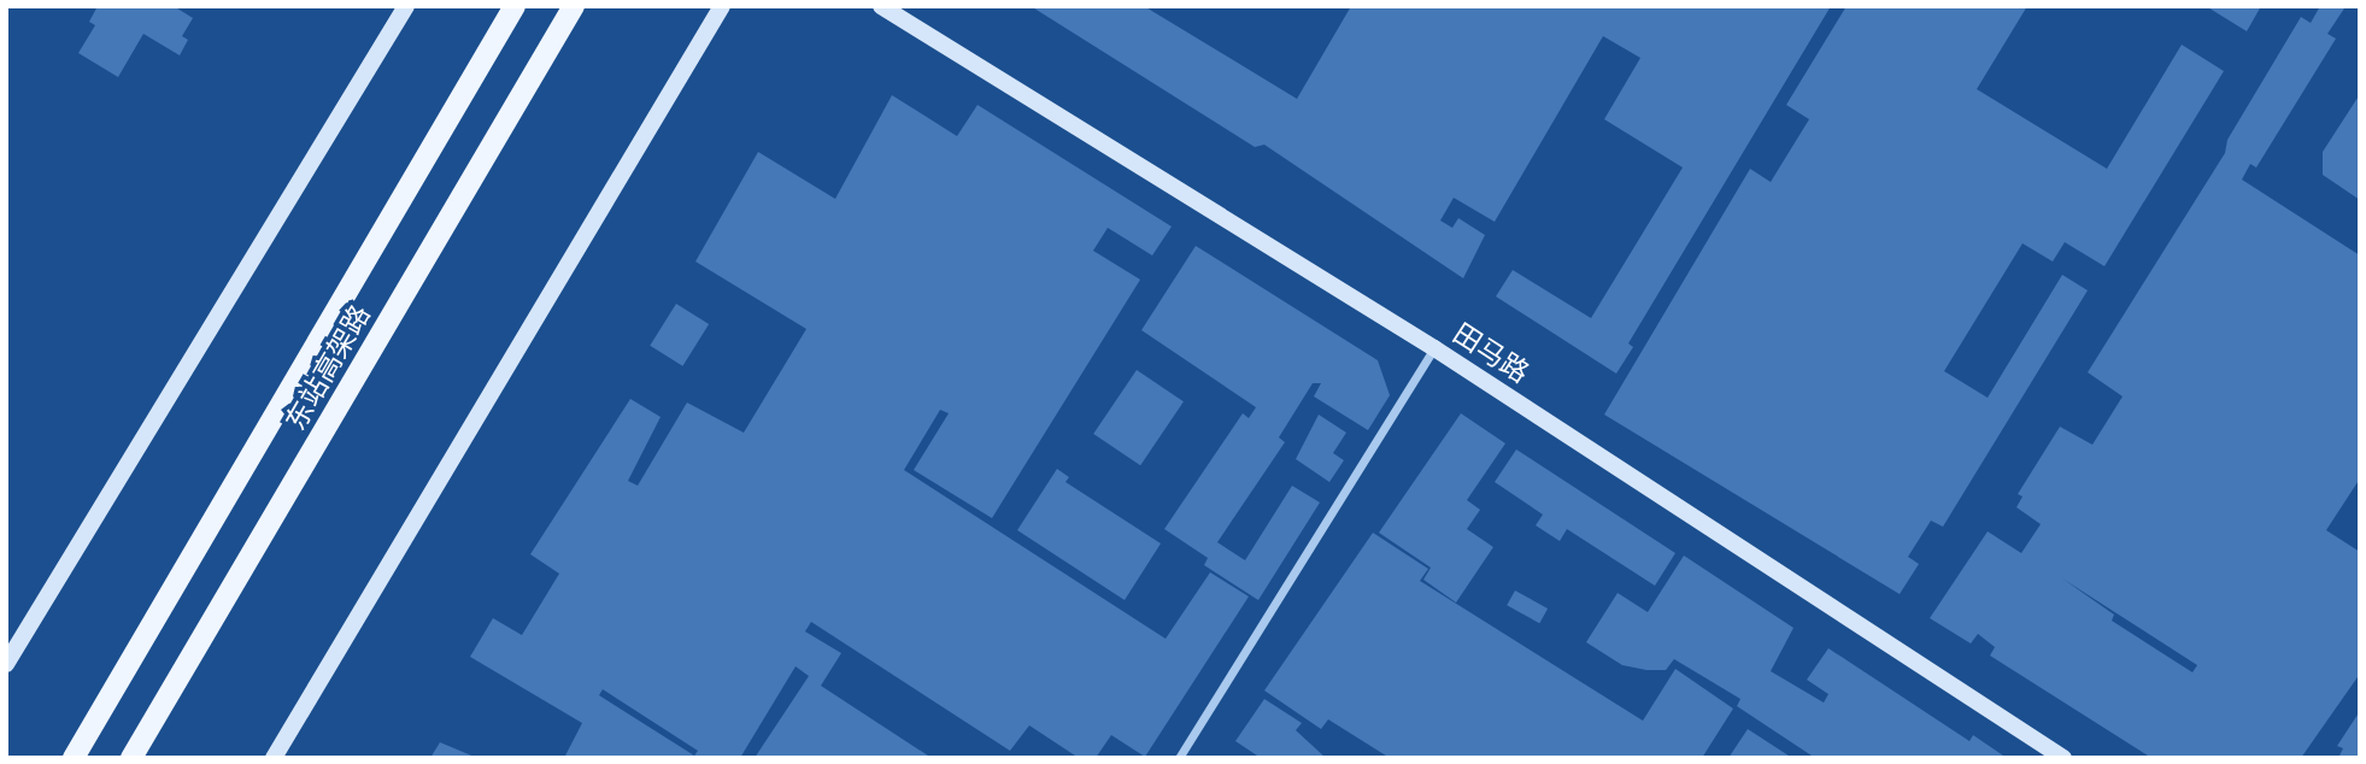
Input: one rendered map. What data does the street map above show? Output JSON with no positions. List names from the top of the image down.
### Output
{
  "streets": {
    "main road": ["田马路", "东站高架路"]
  }
}
